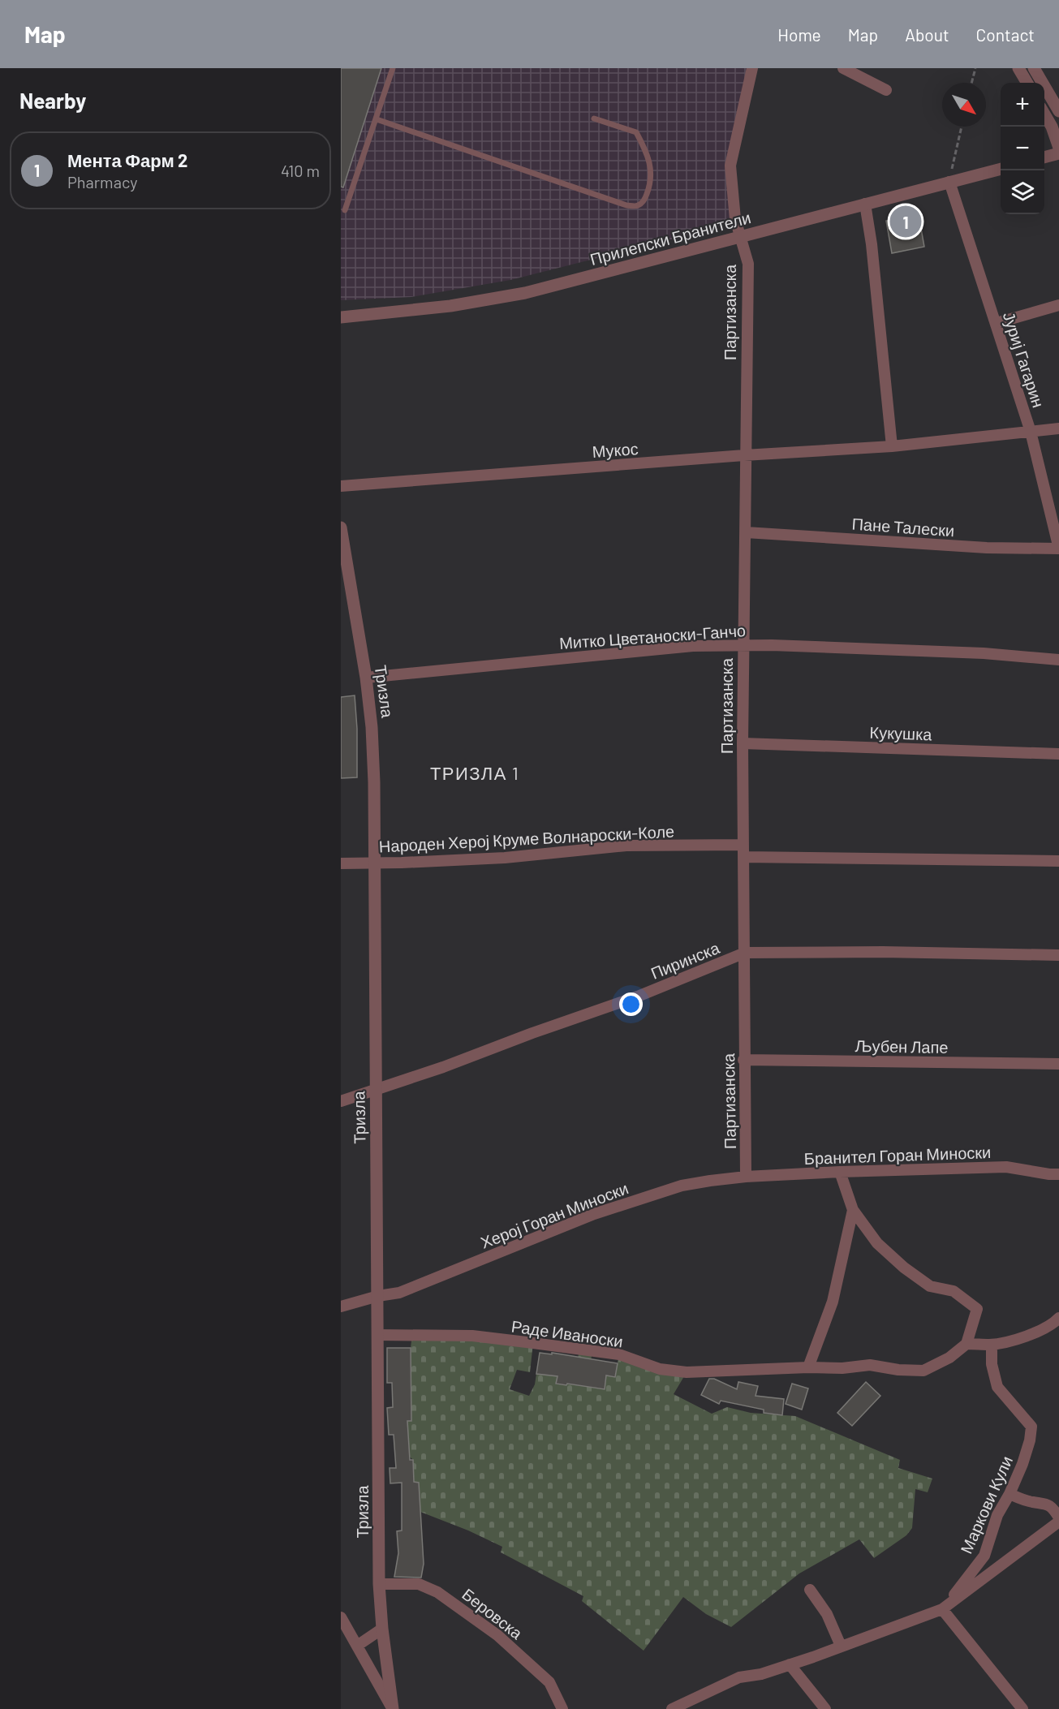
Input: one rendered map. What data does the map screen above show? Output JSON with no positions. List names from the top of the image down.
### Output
{
  "streets": {
    "street": [
      "Прилепски Бранители",
      "Партизанска",
      "Јуриј Гагарин",
      "Мукос",
      "Пане Талески",
      "Митко Цветаноски-Ганчо",
      "Тризла",
      "Кукушка",
      "Народен Херој Круме Волнароски-Коле",
      "Пиринска",
      "Љубен Лапе",
      "Бранител Горан Миноски",
      "Херој Горан Миноски",
      "Раде Иваноски",
      "Маркови Кули",
      "Беровска"
    ]
  },
  "crossings": [
    ["Прилепски Бранители", "Партизанска"],
    ["Прилепски Бранители", "Јуриј Гагарин"],
    ["Партизанска", "Мукос"],
    ["Партизанска", "Пане Талески"],
    ["Партизанска", "Митко Цветаноски-Ганчо"],
    ["Партизанска", "Кукушка"],
    ["Партизанска", "Народен Херој Круме Волнароски-Коле"],
    ["Партизанска", "Пиринска"],
    ["Партизанска", "Љубен Лапе"],
    ["Партизанска", "Бранител Горан Миноски"],
    ["Партизанска", "Херој Горан Миноски"],
    ["Јуриј Гагарин", "Мукос"],
    ["Јуриј Гагарин", "Пане Талески"],
    ["Митко Цветаноски-Ганчо", "Тризла"],
    ["Тризла", "Народен Херој Круме Волнароски-Коле"],
    ["Тризла", "Пиринска"],
    ["Тризла", "Херој Горан Миноски"],
    ["Тризла", "Раде Иваноски"],
    ["Тризла", "Беровска"],
    ["Бранител Горан Миноски", "Херој Горан Миноски"]
  ],
  "districts": ["ТРИЗЛА 1"],
  "north": "bottom right",
  "page": {
    "header": "Map",
    "nav": [
      "Home",
      "Map",
      "About",
      "Contact"
    ],
    "heading": "Nearby",
    "map_buttons": ["+", "−"],
    "list": [
      {
        "mark": "1",
        "name": "Мента Фарм 2",
        "note": "Pharmacy",
        "value": "410 m"
      }
    ],
    "pins": "1"
  }
}
